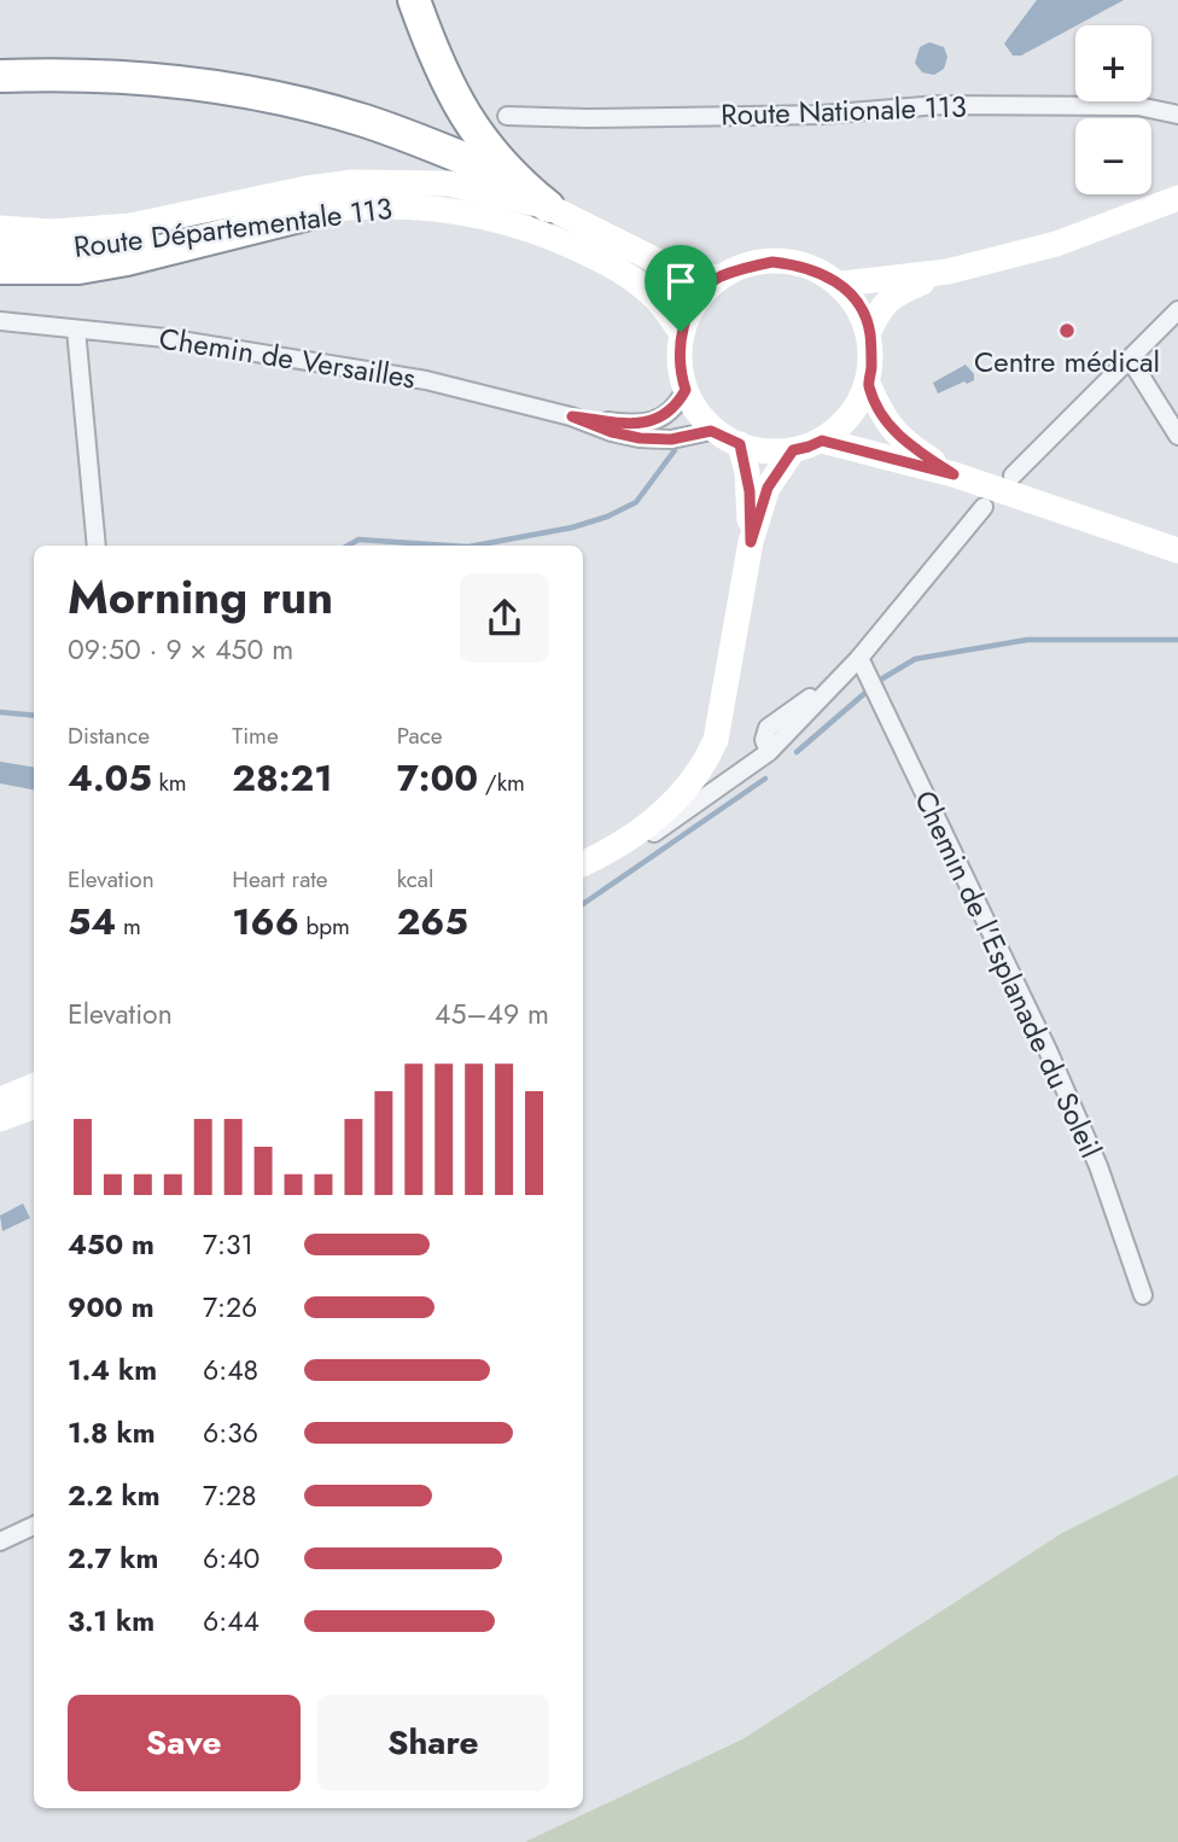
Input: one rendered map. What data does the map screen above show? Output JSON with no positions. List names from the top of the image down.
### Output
{
  "streets": {
    "main road": ["Route Départementale 113"],
    "street": ["Route Nationale 113", "Chemin de Versailles", "Chemin de l'Esplanade du Soleil"]
  },
  "crossings": [
    ["Route Départementale 113", "Chemin de Versailles"]
  ],
  "places": ["Centre médical"],
  "page": {
    "map_buttons": ["+", "−"],
    "heading": ["Morning run", "09:50 · 9 × 450 m"],
    "stats": [
      ["Distance", "4.05 km"],
      ["Time", "28:21"],
      ["Pace", "7:00 /km"],
      ["Elevation", "54 m"],
      ["Heart rate", "166 bpm"],
      ["kcal", "265"]
    ],
    "chart": ["Elevation", "45–49 m"],
    "list": [
      {
        "name": "450 m",
        "note": "7:31"
      },
      {
        "name": "900 m",
        "note": "7:26"
      },
      {
        "name": "1.4 km",
        "note": "6:48"
      },
      {
        "name": "1.8 km",
        "note": "6:36"
      },
      {
        "name": "2.2 km",
        "note": "7:28"
      },
      {
        "name": "2.7 km",
        "note": "6:40"
      },
      {
        "name": "3.1 km",
        "note": "6:44"
      }
    ],
    "buttons": ["Save", "Share"]
  }
}
